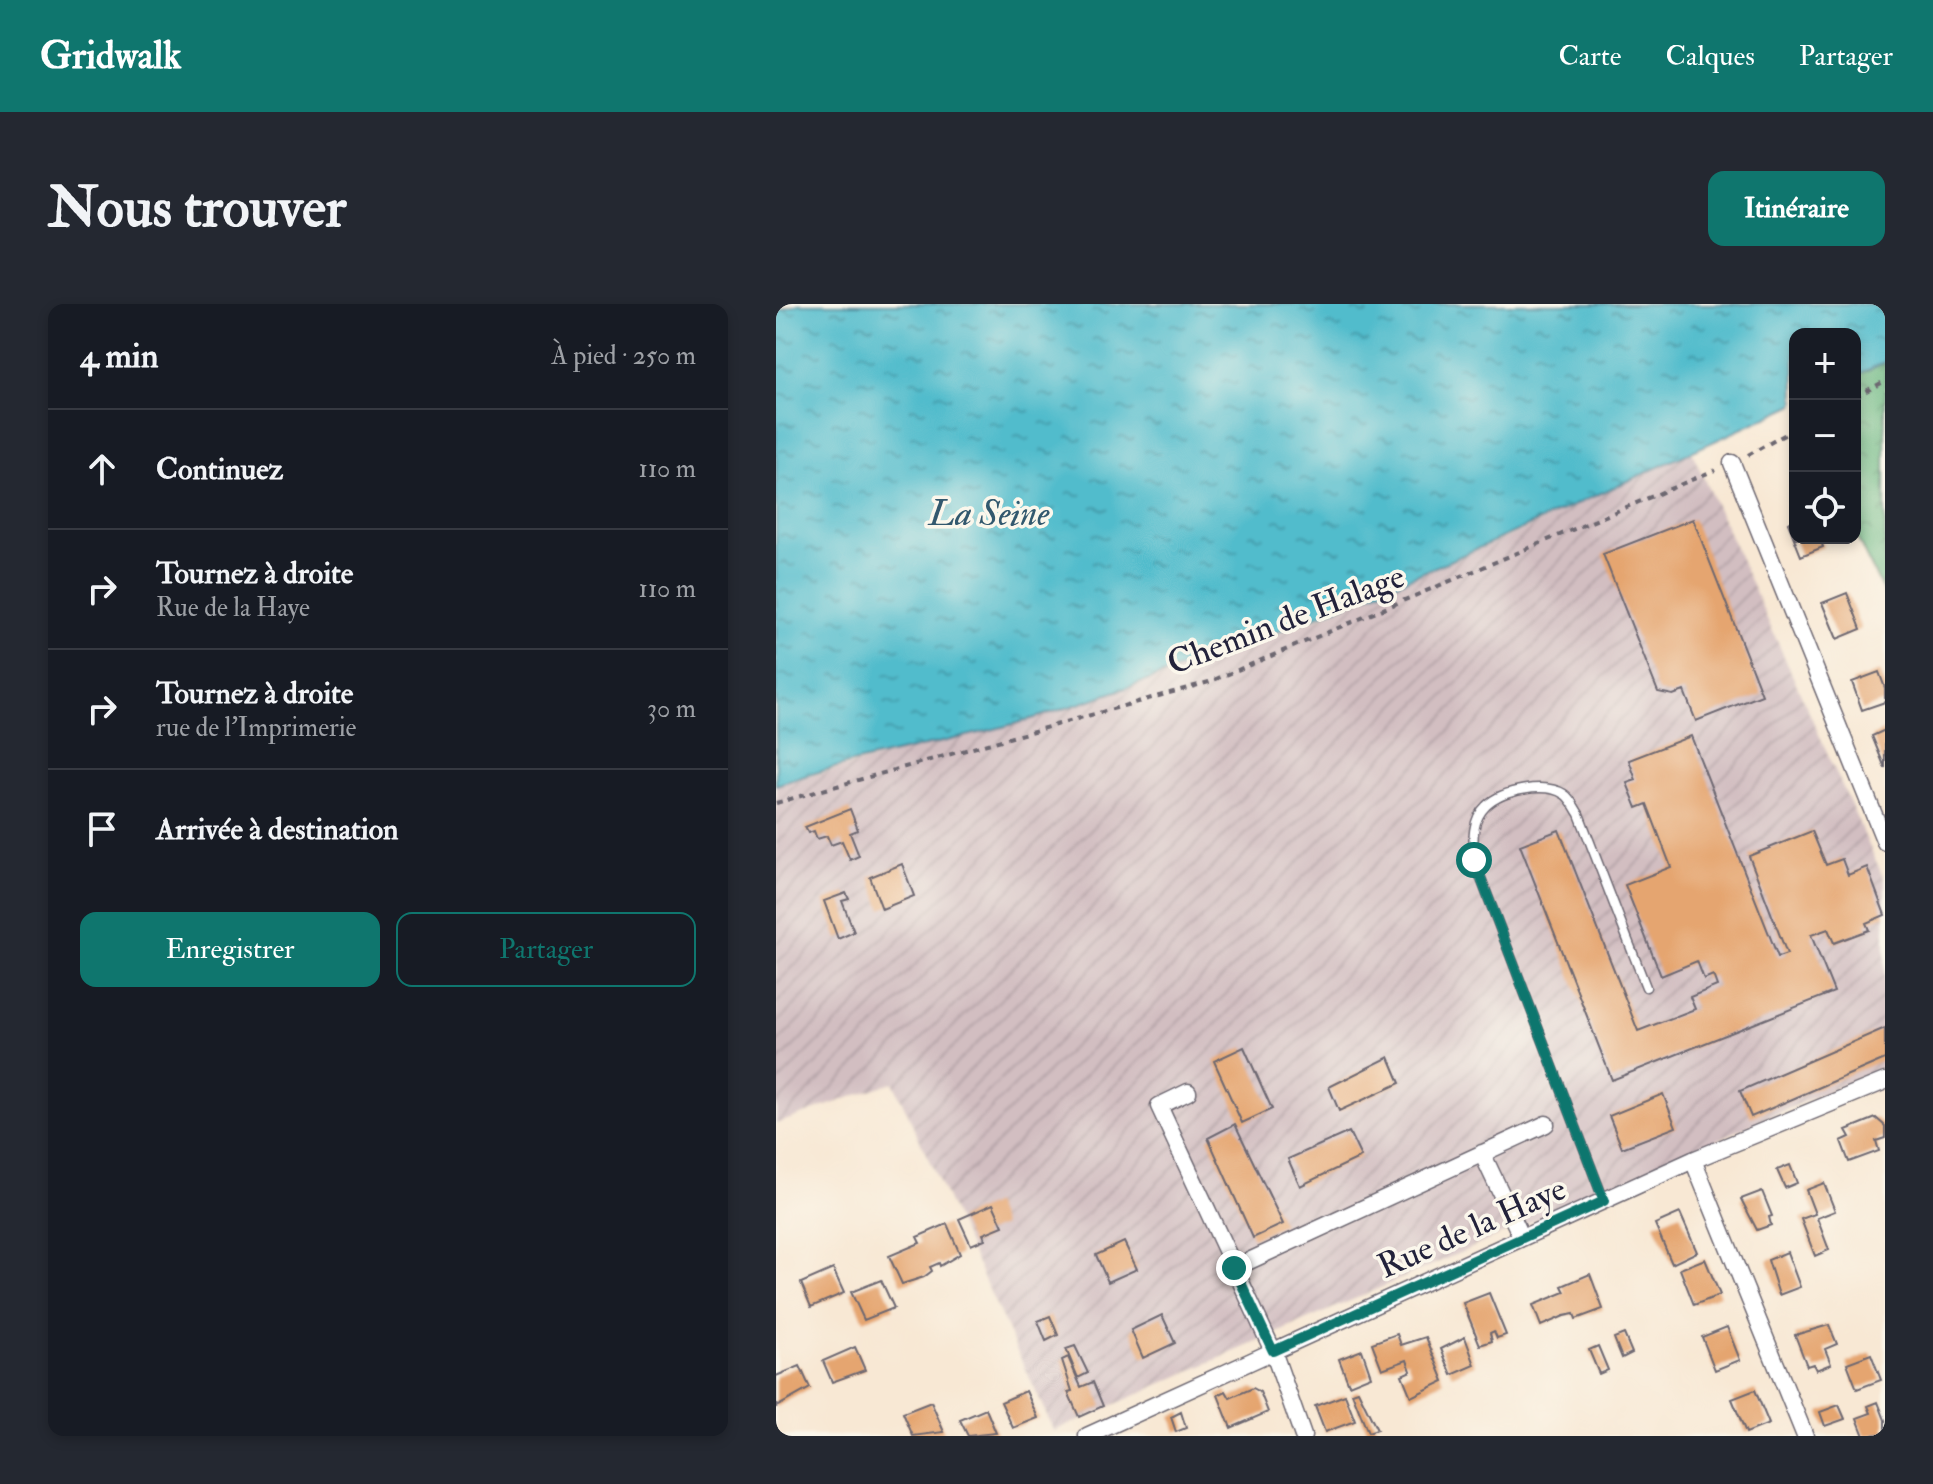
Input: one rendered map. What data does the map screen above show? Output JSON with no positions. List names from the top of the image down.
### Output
{
  "streets": {
    "street": ["Rue de la Haye"],
    "path": ["Chemin de Halage"]
  },
  "water": ["La Seine"],
  "page": {
    "header": "Gridwalk",
    "nav": ["Carte", "Calques", "Partager"],
    "buttons": [
      "Itinéraire",
      ["Enregistrer", "Partager"]
    ],
    "title": "Nous trouver",
    "heading": ["4 min", "À pied · 250 m"],
    "map_buttons": ["+", "−"],
    "list": [
      ["Continuez", "110 m"],
      ["Tournez à droite", "Rue de la Haye", "110 m"],
      ["Tournez à droite", "rue de l'Imprimerie", "30 m"],
      "Arrivée à destination"
    ]
  }
}
